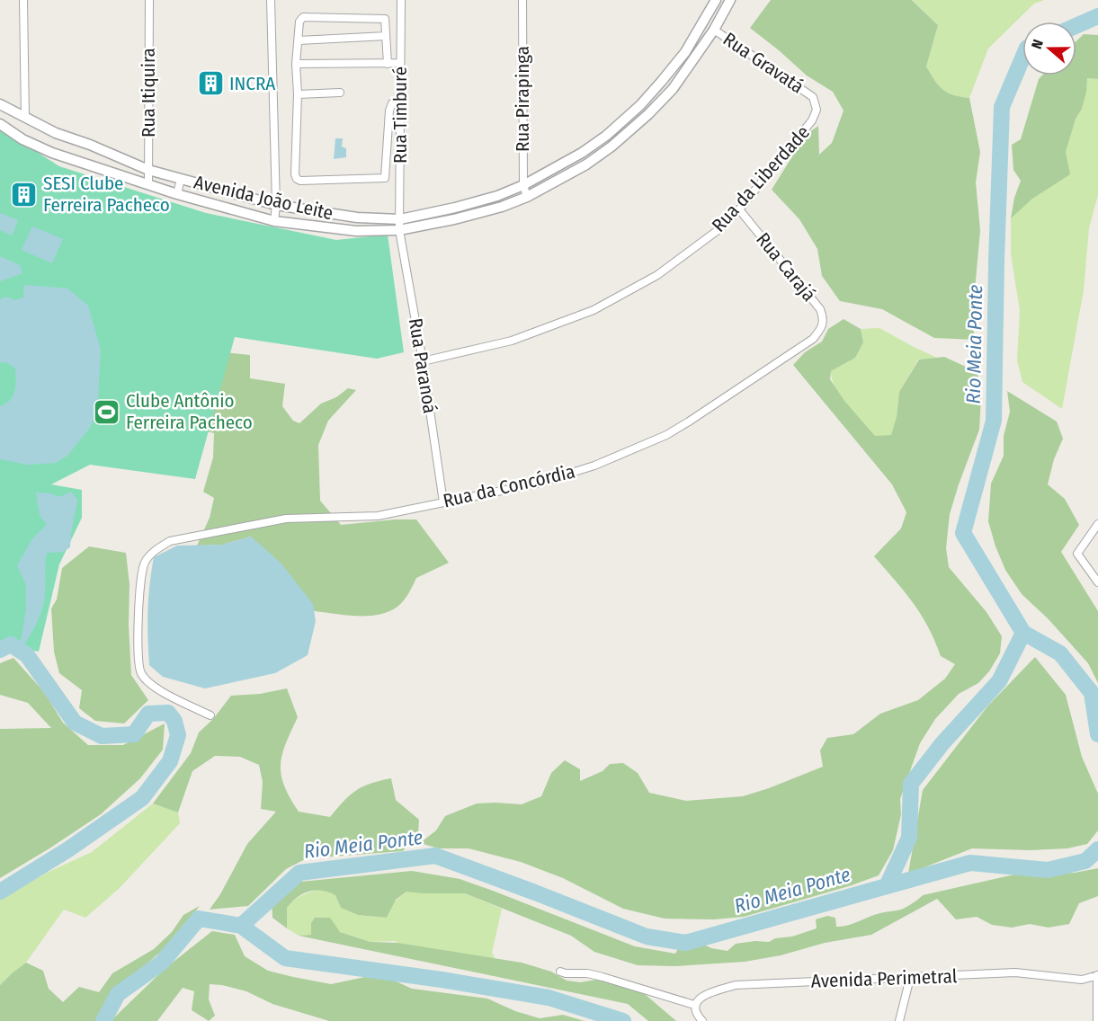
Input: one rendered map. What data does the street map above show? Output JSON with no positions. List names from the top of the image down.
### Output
{
  "streets": {
    "street": [
      "Rua Gravatá",
      "Rua Itiquira",
      "Rua Pirapinga",
      "Rua Timburé",
      "Rua da Liberdade",
      "Avenida João Leite",
      "Rua Carajá",
      "Rua Paranoá",
      "Rua da Concórdia",
      "Avenida Perimetral"
    ]
  },
  "crossings": [
    ["Rua Gravatá", "Rua da Liberdade"],
    ["Rua Gravatá", "Avenida João Leite"],
    ["Rua Itiquira", "Avenida João Leite"],
    ["Rua Pirapinga", "Avenida João Leite"],
    ["Rua Timburé", "Avenida João Leite"],
    ["Rua Timburé", "Rua Paranoá"],
    ["Rua da Liberdade", "Rua Carajá"],
    ["Rua da Liberdade", "Rua Paranoá"],
    ["Avenida João Leite", "Rua Paranoá"],
    ["Rua Carajá", "Rua da Concórdia"],
    ["Rua Paranoá", "Rua da Concórdia"]
  ],
  "water": ["Rio Meia Ponte"],
  "places": {
    "building": ["INCRA", "SESI Clube Ferreira Pacheco"],
    "sports": ["Clube Antônio Ferreira Pacheco"]
  },
  "north": "left"
}
